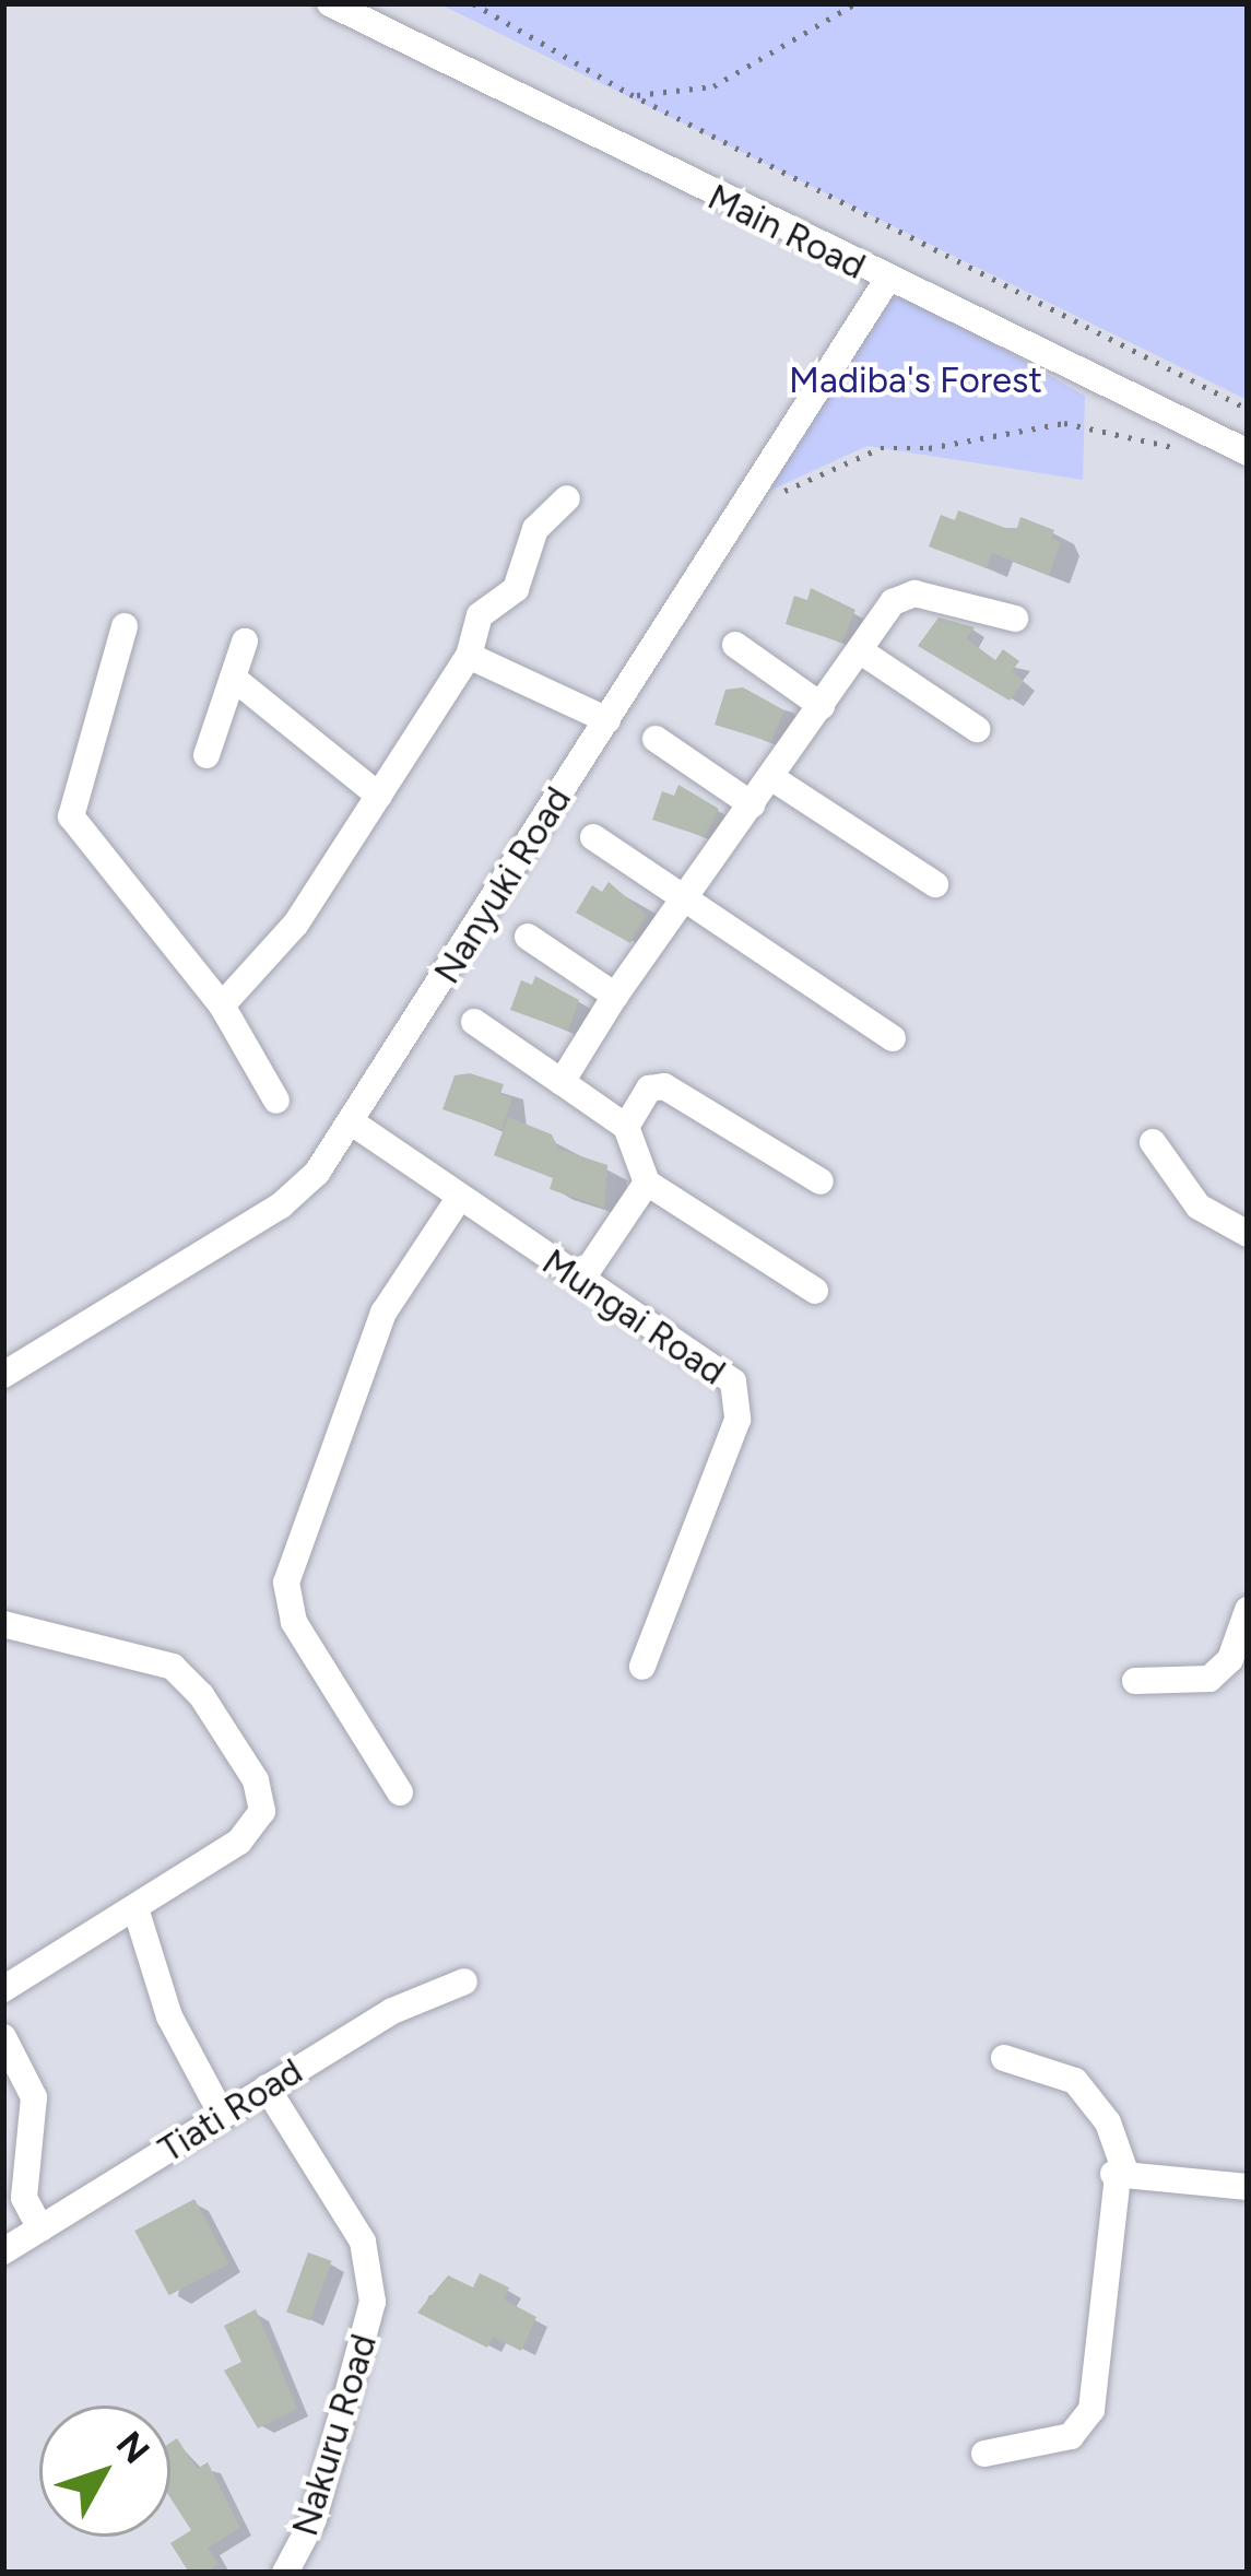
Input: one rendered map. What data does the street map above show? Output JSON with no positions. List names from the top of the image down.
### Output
{
  "streets": {
    "street": [
      "Main Road",
      "Nanyuki Road",
      "Mungai Road",
      "Tiati Road",
      "Nakuru Road"
    ]
  },
  "crossings": [
    ["Main Road", "Nanyuki Road"],
    ["Nanyuki Road", "Mungai Road"],
    ["Tiati Road", "Nakuru Road"]
  ],
  "parks": ["Madiba's Forest"],
  "north": "top right"
}
